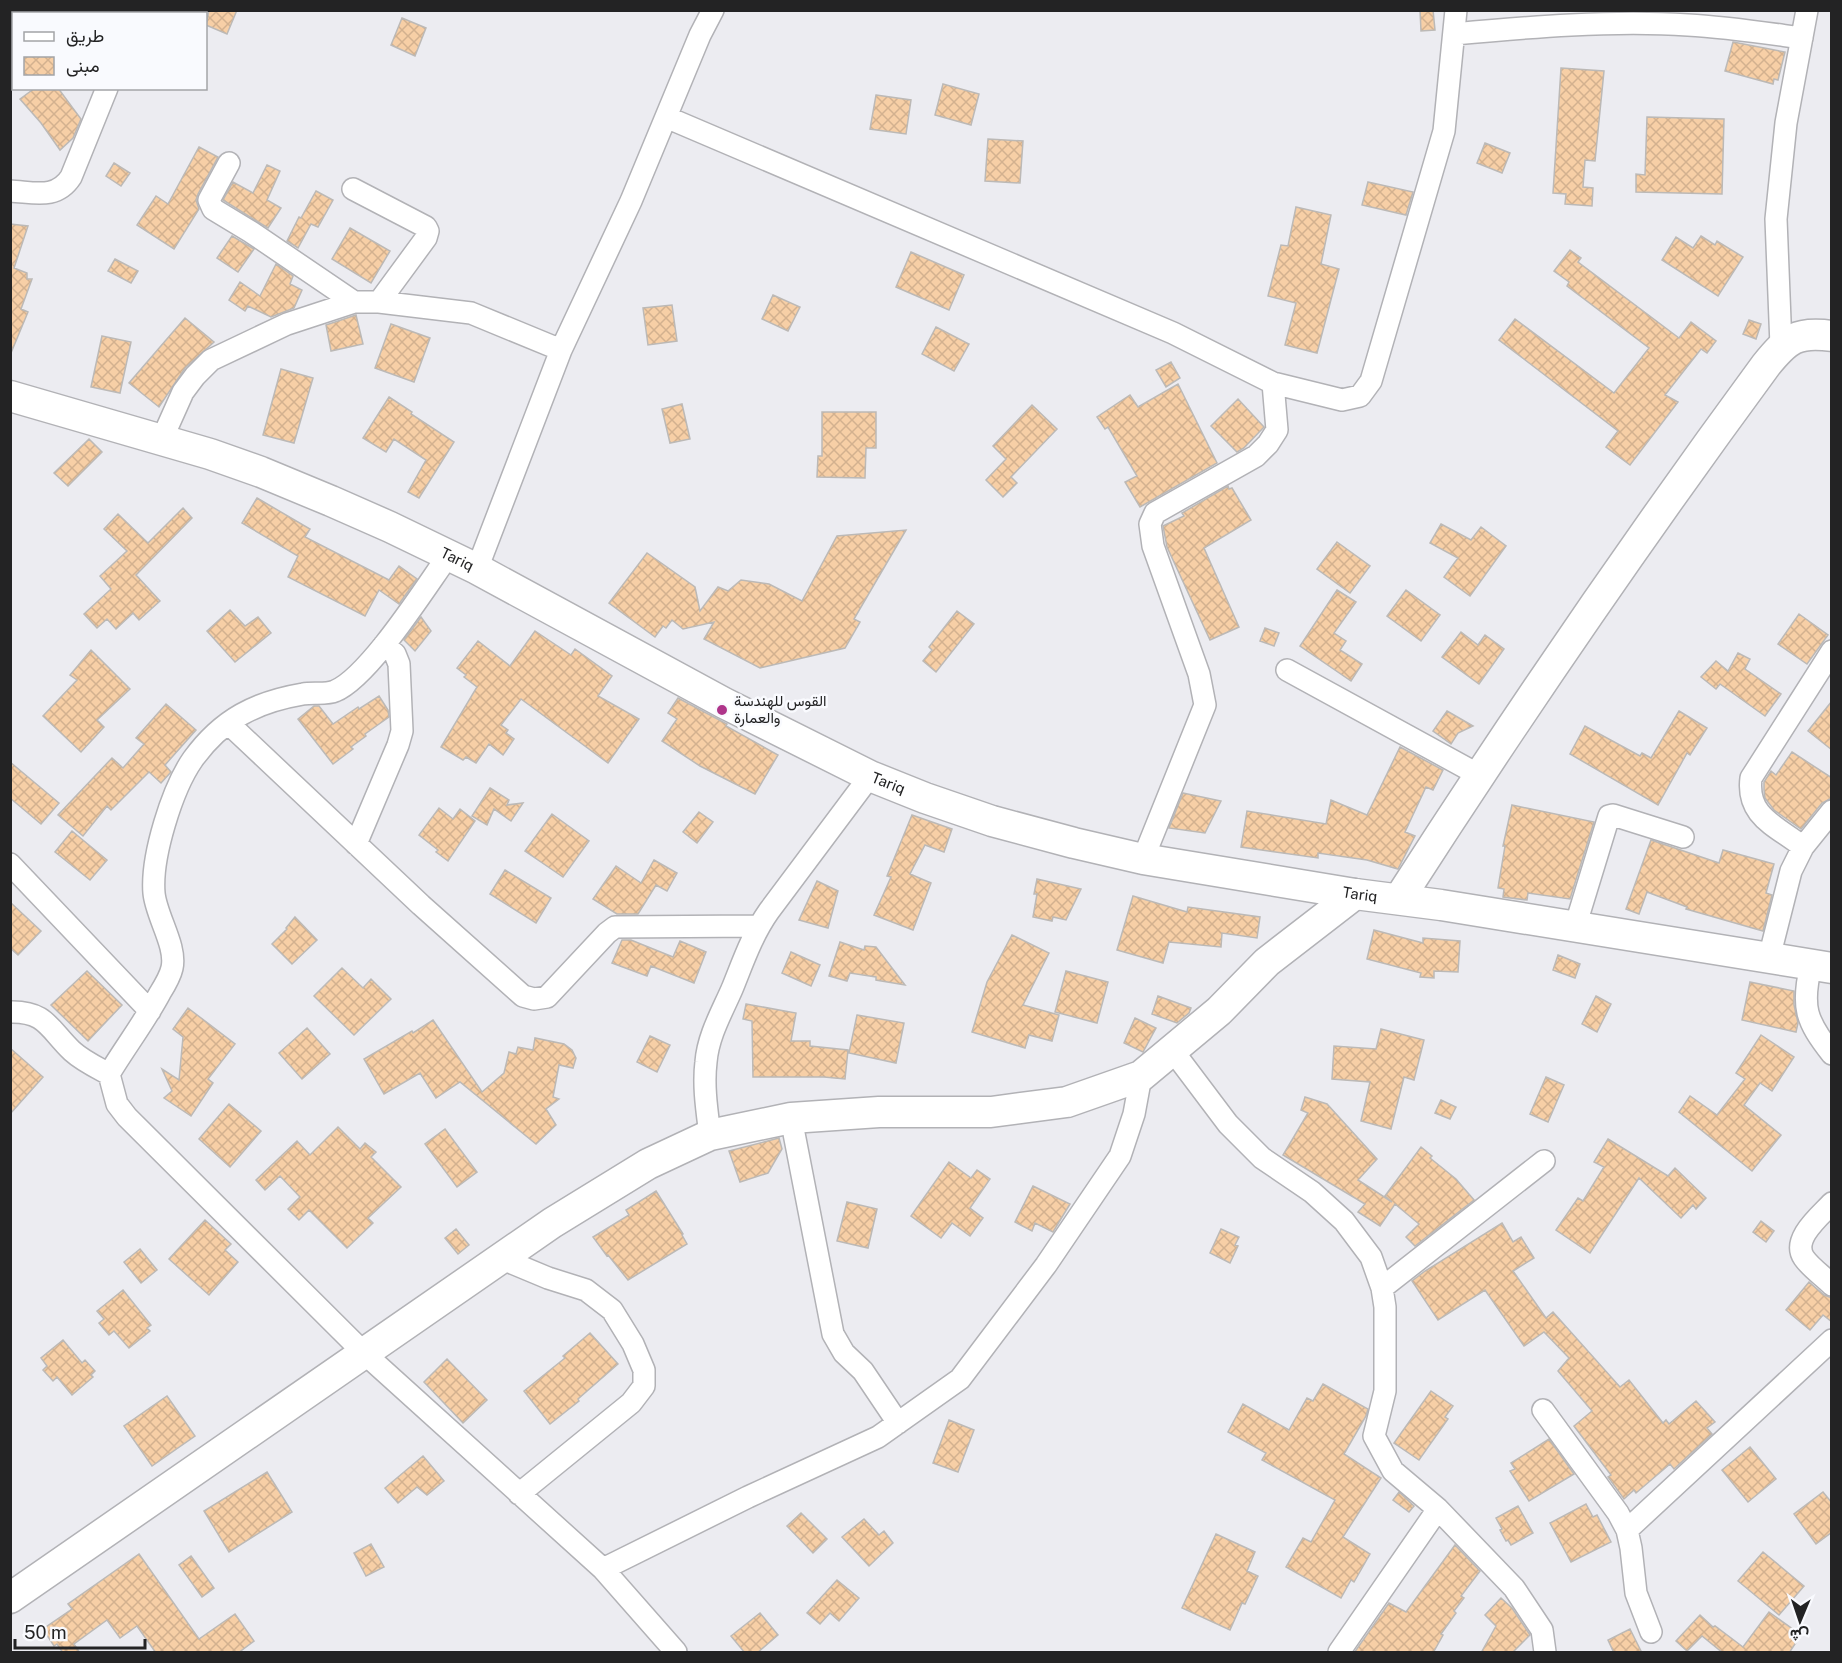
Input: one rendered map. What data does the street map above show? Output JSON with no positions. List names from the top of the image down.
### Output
{
  "streets": {
    "street": ["Tariq"]
  },
  "places": ["القوس للهندسة والعمارة"],
  "legend": ["طريق", "مبنى"],
  "scale_bar": "50 m",
  "north": "bottom"
}
